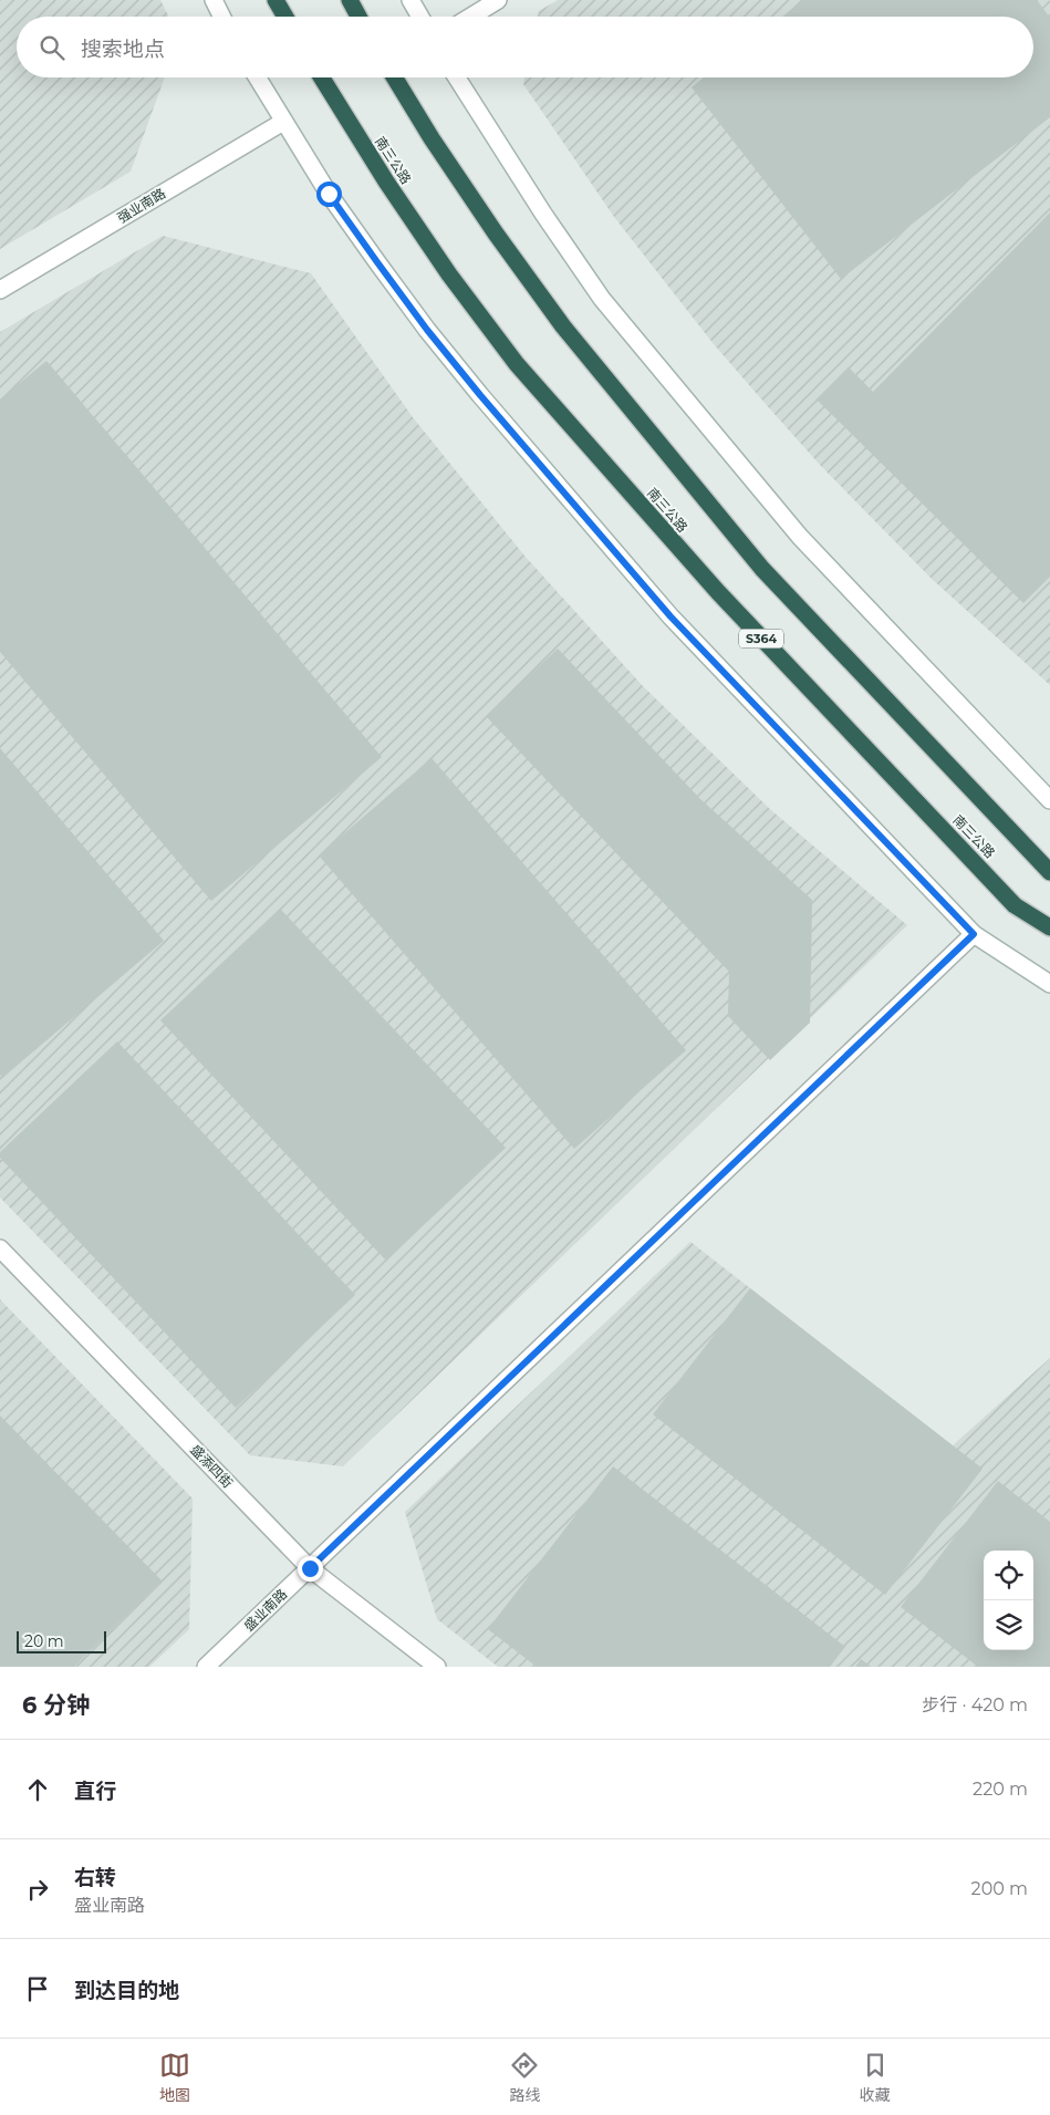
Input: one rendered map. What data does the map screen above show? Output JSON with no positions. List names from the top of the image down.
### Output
{
  "streets": {
    "highway": ["南三公路", "S364"],
    "street": ["强业南路", "盛添四街", "盛业南路"]
  },
  "crossings": [
    ["盛添四街", "盛业南路"]
  ],
  "scale_bar": "20 m",
  "page": {
    "search": "搜索地点",
    "scale": "20 m",
    "heading": ["6 分钟", "步行 · 420 m"],
    "list": [
      ["直行", "220 m"],
      ["右转", "盛业南路", "200 m"],
      "到达目的地"
    ],
    "nav": ["地图", "路线", "收藏"]
  }
}
